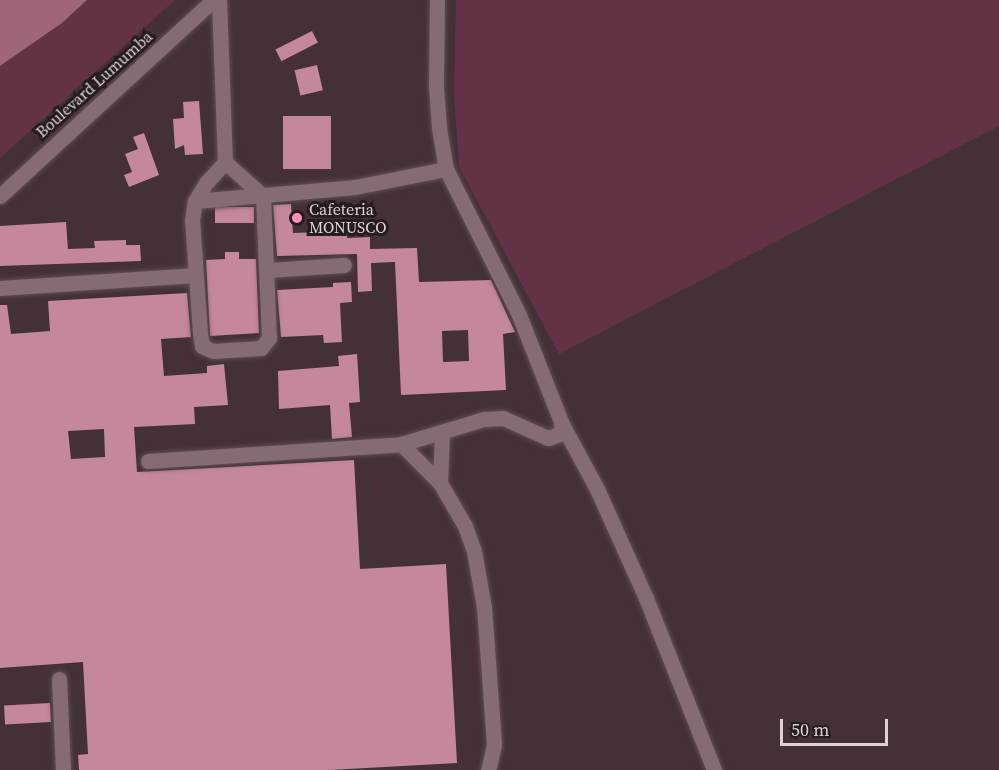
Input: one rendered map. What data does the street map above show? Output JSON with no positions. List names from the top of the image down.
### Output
{
  "streets": {
    "street": ["Boulevard Lumumba"]
  },
  "places": ["Cafeteria MONUSCO"],
  "scale_bar": "50 m"
}
